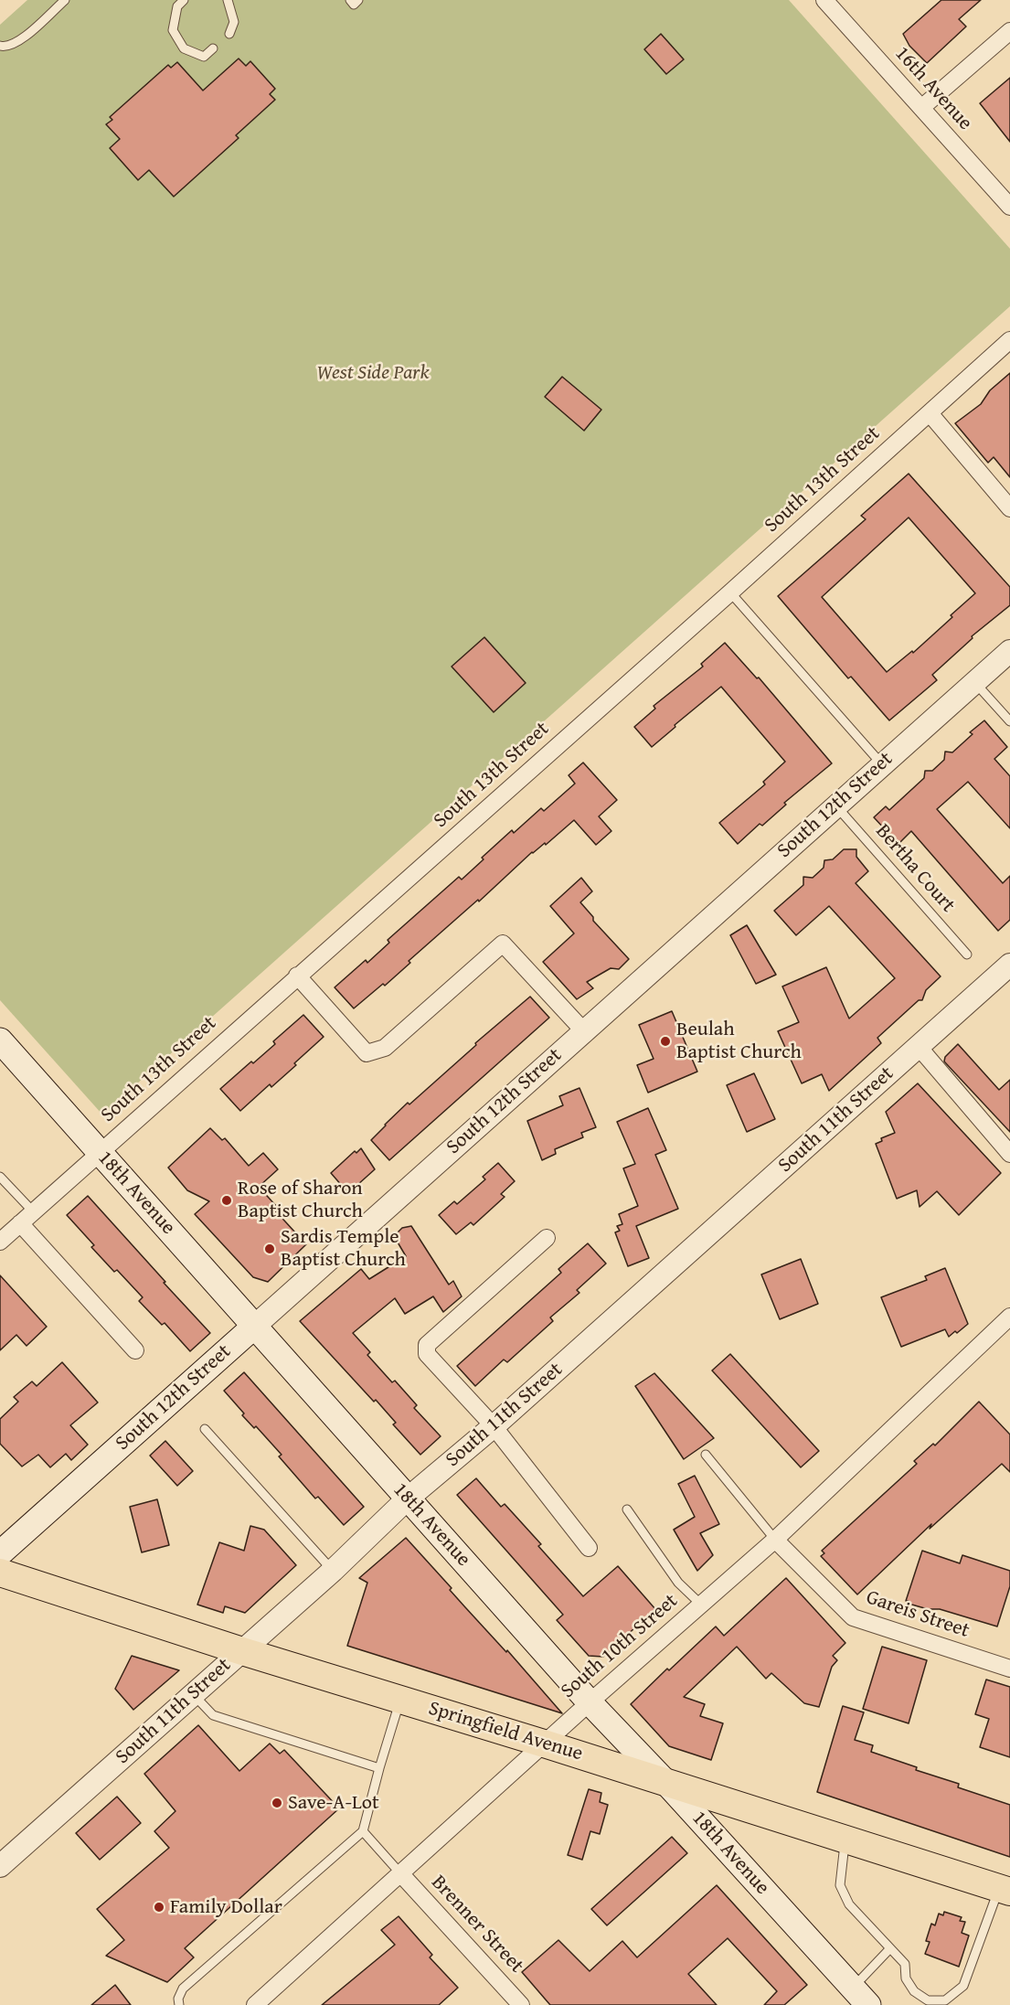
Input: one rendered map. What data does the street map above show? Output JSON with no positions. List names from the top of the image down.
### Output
{
  "streets": {
    "main road": ["South 12th Street", "18th Avenue", "Springfield Avenue"],
    "street": [
      "16th Avenue",
      "South 13th Street",
      "South 11th Street",
      "Gareis Street",
      "South 10th Street",
      "Brenner Street"
    ],
    "lane": ["Bertha Court"]
  },
  "crossings": [
    ["South 13th Street", "18th Avenue"],
    ["South 12th Street", "Bertha Court"],
    ["South 12th Street", "18th Avenue"],
    ["South 11th Street", "18th Avenue"],
    ["South 11th Street", "Springfield Avenue"],
    ["18th Avenue", "South 10th Street"],
    ["18th Avenue", "Springfield Avenue"],
    ["Gareis Street", "South 10th Street"],
    ["South 10th Street", "Springfield Avenue"],
    ["South 10th Street", "Brenner Street"]
  ],
  "parks": ["West Side Park"],
  "places": [
    "Beulah Baptist Church",
    "Rose of Sharon Baptist Church",
    "Sardis Temple Baptist Church",
    "Save-A-Lot",
    "Family Dollar"
  ]
}
